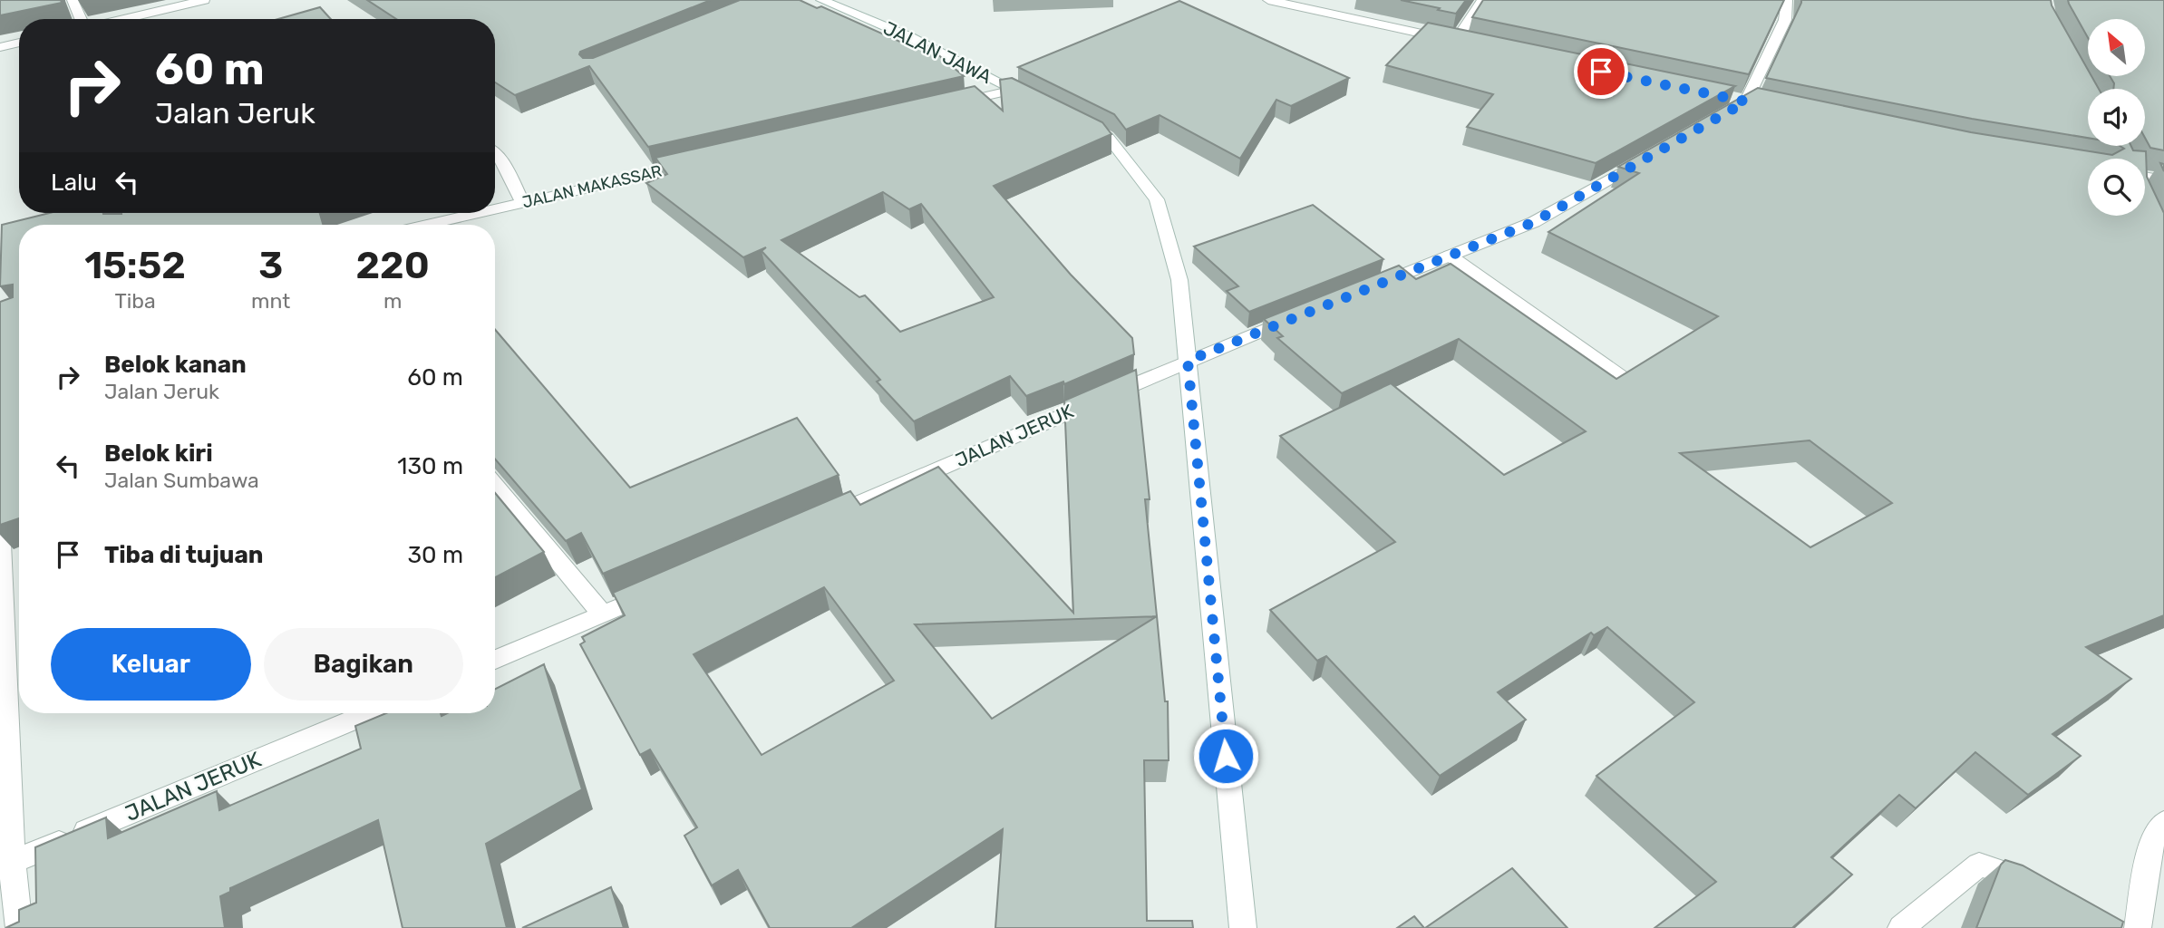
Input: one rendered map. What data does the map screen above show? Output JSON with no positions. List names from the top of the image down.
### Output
{
  "streets": {
    "street": ["JALAN JAWA", "JALAN MAKASSAR", "JALAN JERUK"]
  },
  "north": "top left",
  "page": {
    "turn": ["60 m", "Jalan Jeruk"],
    "then": "Lalu",
    "eta": [
      "15:52",
      "Tiba",
      "3",
      "mnt",
      "220",
      "m"
    ],
    "list": [
      {
        "name": "Belok kanan",
        "note": "Jalan Jeruk",
        "value": "60 m"
      },
      {
        "name": "Belok kiri",
        "note": "Jalan Sumbawa",
        "value": "130 m"
      },
      {
        "name": "Tiba di tujuan",
        "value": "30 m"
      }
    ],
    "buttons": ["Keluar", "Bagikan"]
  }
}
